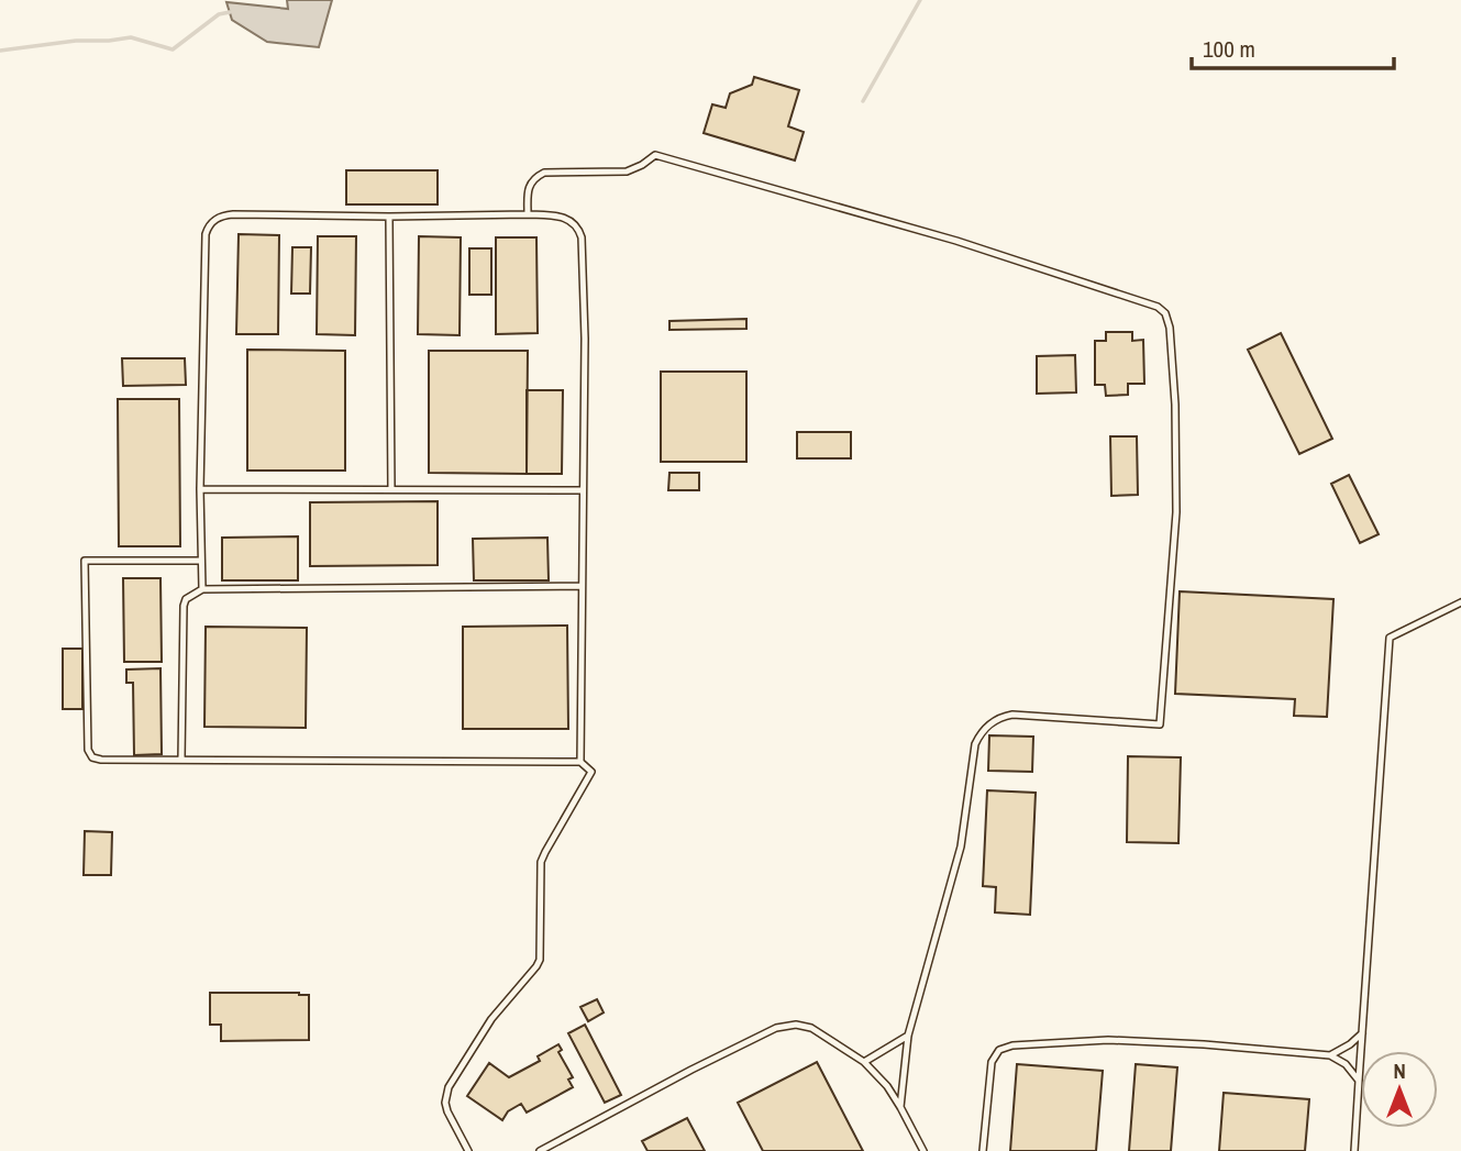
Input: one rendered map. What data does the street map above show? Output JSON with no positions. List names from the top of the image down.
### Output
{
  "scale_bar": "100 m",
  "north": "top"
}
